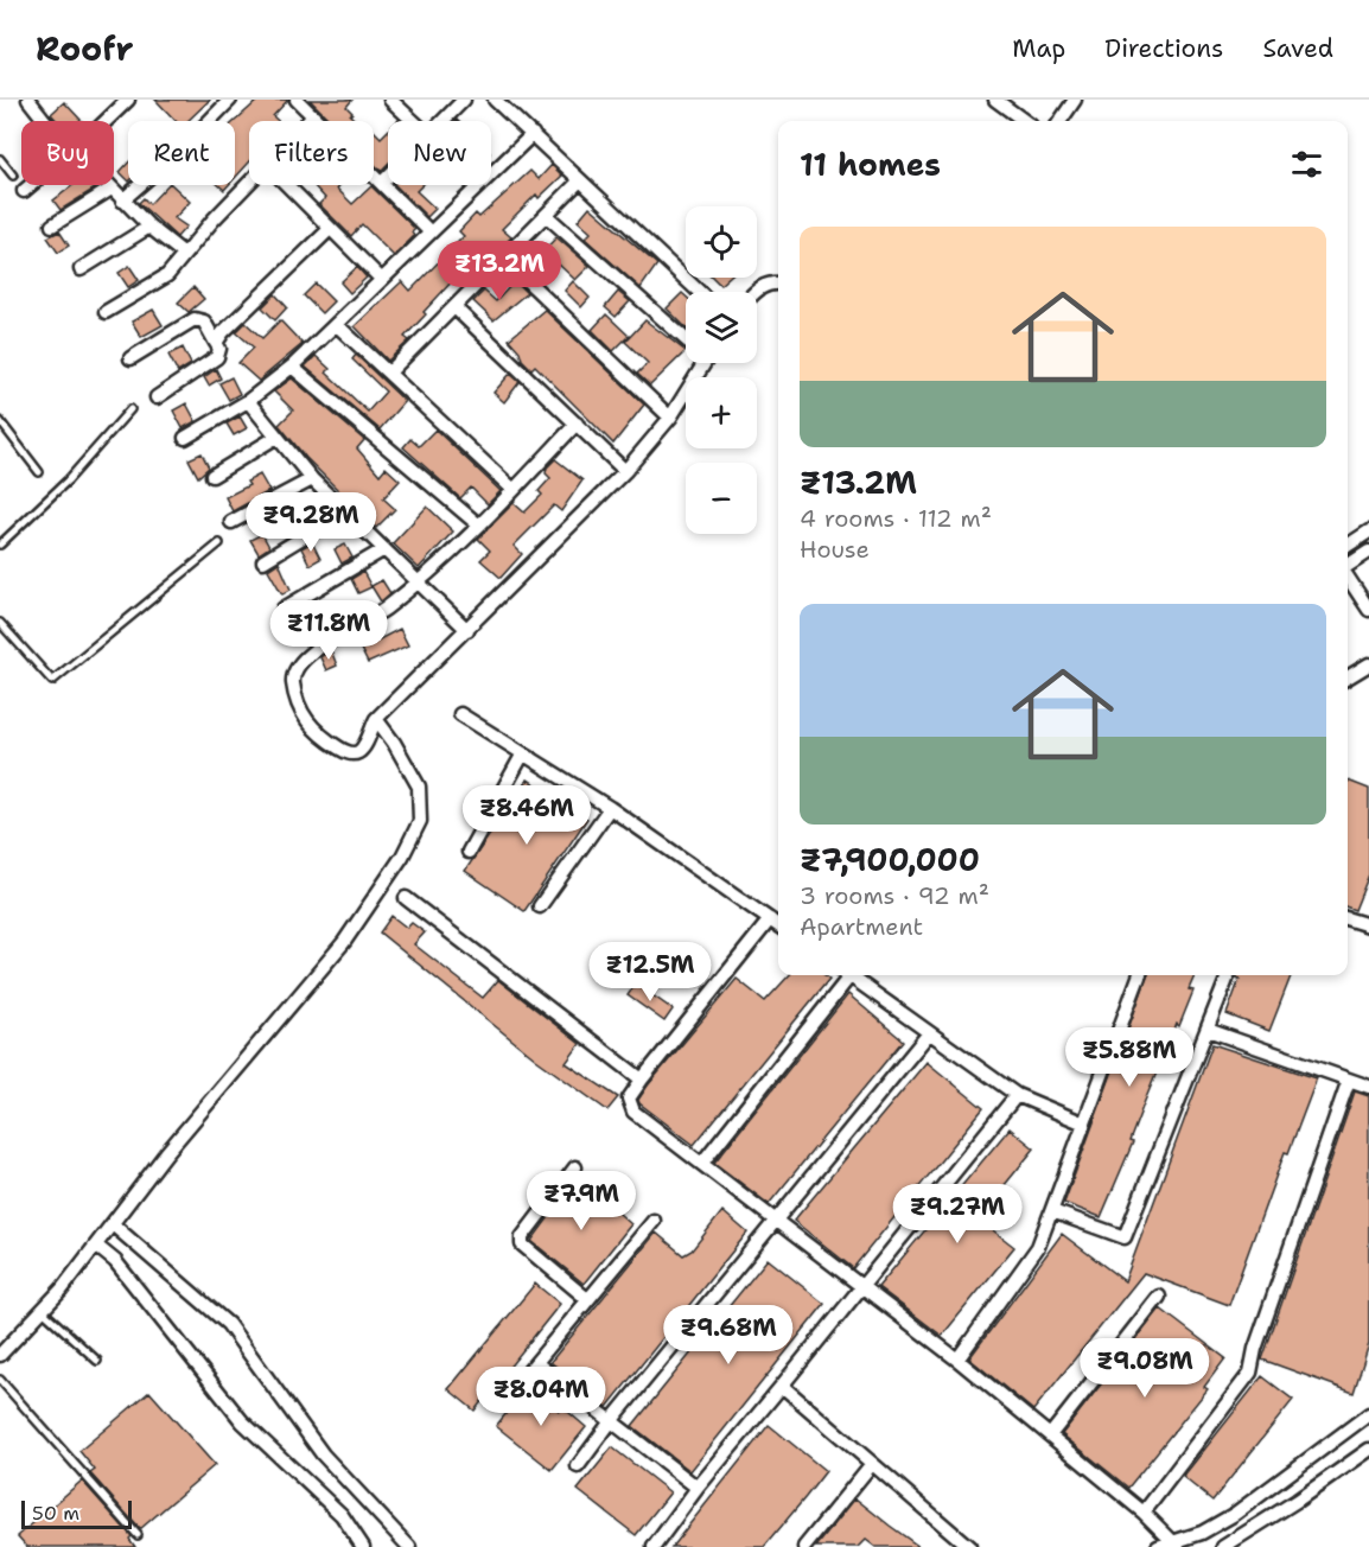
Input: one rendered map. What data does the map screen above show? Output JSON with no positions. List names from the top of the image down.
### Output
{
  "scale_bar": "50 m",
  "page": {
    "header": "Roofr",
    "nav": ["Map", "Directions", "Saved"],
    "chip": [
      "Buy",
      "Rent",
      "Filters",
      "New"
    ],
    "heading": "11 homes",
    "map_buttons": ["+", "−"],
    "list": [
      {
        "name": "₹13.2M",
        "note": "4 rooms · 112 m² · House"
      },
      {
        "name": "₹7,900,000",
        "note": "3 rooms · 92 m² · Apartment"
      }
    ],
    "price": [
      "₹13.2M",
      "₹9.28M",
      "₹11.8M",
      "₹8.46M",
      "₹12.5M",
      "₹5.88M",
      "₹7.9M",
      "₹9.27M",
      "₹9.68M",
      "₹9.08M",
      "₹8.04M"
    ],
    "scale": "50 m"
  }
}
